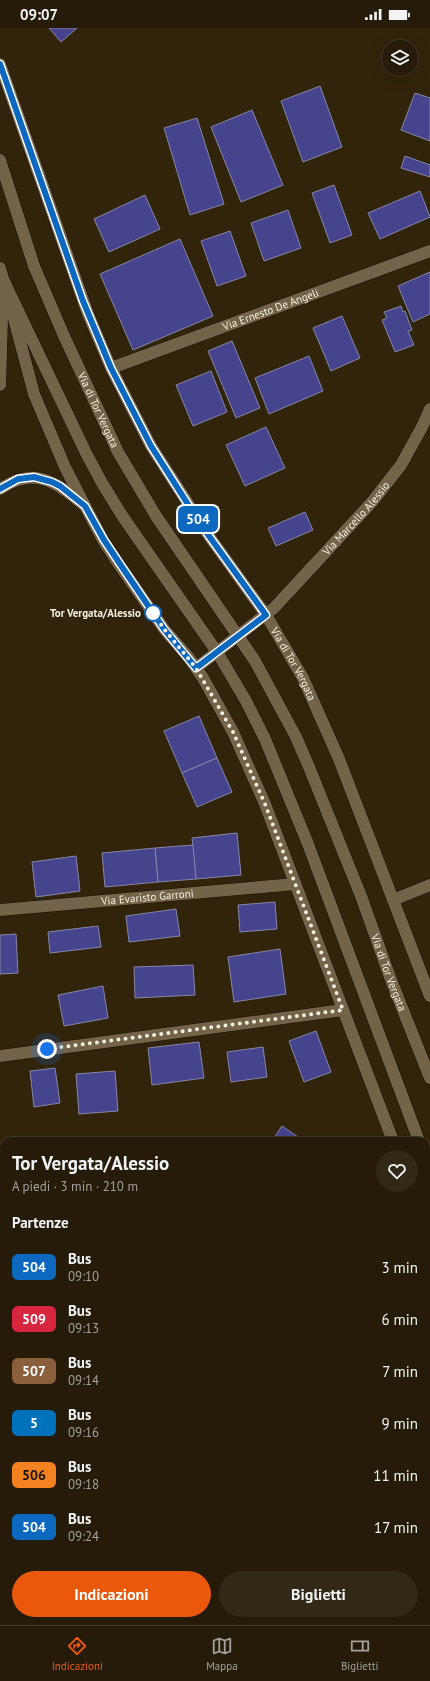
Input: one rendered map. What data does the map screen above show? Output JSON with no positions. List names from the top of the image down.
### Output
{
  "streets": {
    "street": [
      "Via Ernesto De Angeli",
      "Via di Tor Vergata",
      "Via Marcello Alessio",
      "Via Evaristo Garroni"
    ]
  },
  "crossings": [
    ["Via Ernesto De Angeli", "Via di Tor Vergata"],
    ["Via di Tor Vergata", "Via Marcello Alessio"]
  ],
  "places": ["Tor Vergata/Alessio"],
  "lines": ["bus line 504"],
  "page": {
    "status": "09:07",
    "on_map": "504",
    "heading": [
      ["Tor Vergata/Alessio", "A piedi · 3 min · 210 m"],
      "Partenze"
    ],
    "list": [
      {
        "mark": "504",
        "name": "Bus",
        "note": "09:10",
        "value": "3 min"
      },
      {
        "mark": "509",
        "name": "Bus",
        "note": "09:13",
        "value": "6 min"
      },
      {
        "mark": "507",
        "name": "Bus",
        "note": "09:14",
        "value": "7 min"
      },
      {
        "mark": "5",
        "name": "Bus",
        "note": "09:16",
        "value": "9 min"
      },
      {
        "mark": "506",
        "name": "Bus",
        "note": "09:18",
        "value": "11 min"
      },
      {
        "mark": "504",
        "name": "Bus",
        "note": "09:24",
        "value": "17 min"
      }
    ],
    "buttons": ["Indicazioni", "Biglietti"],
    "tabs": ["Indicazioni", "Mappa", "Biglietti"]
  }
}
